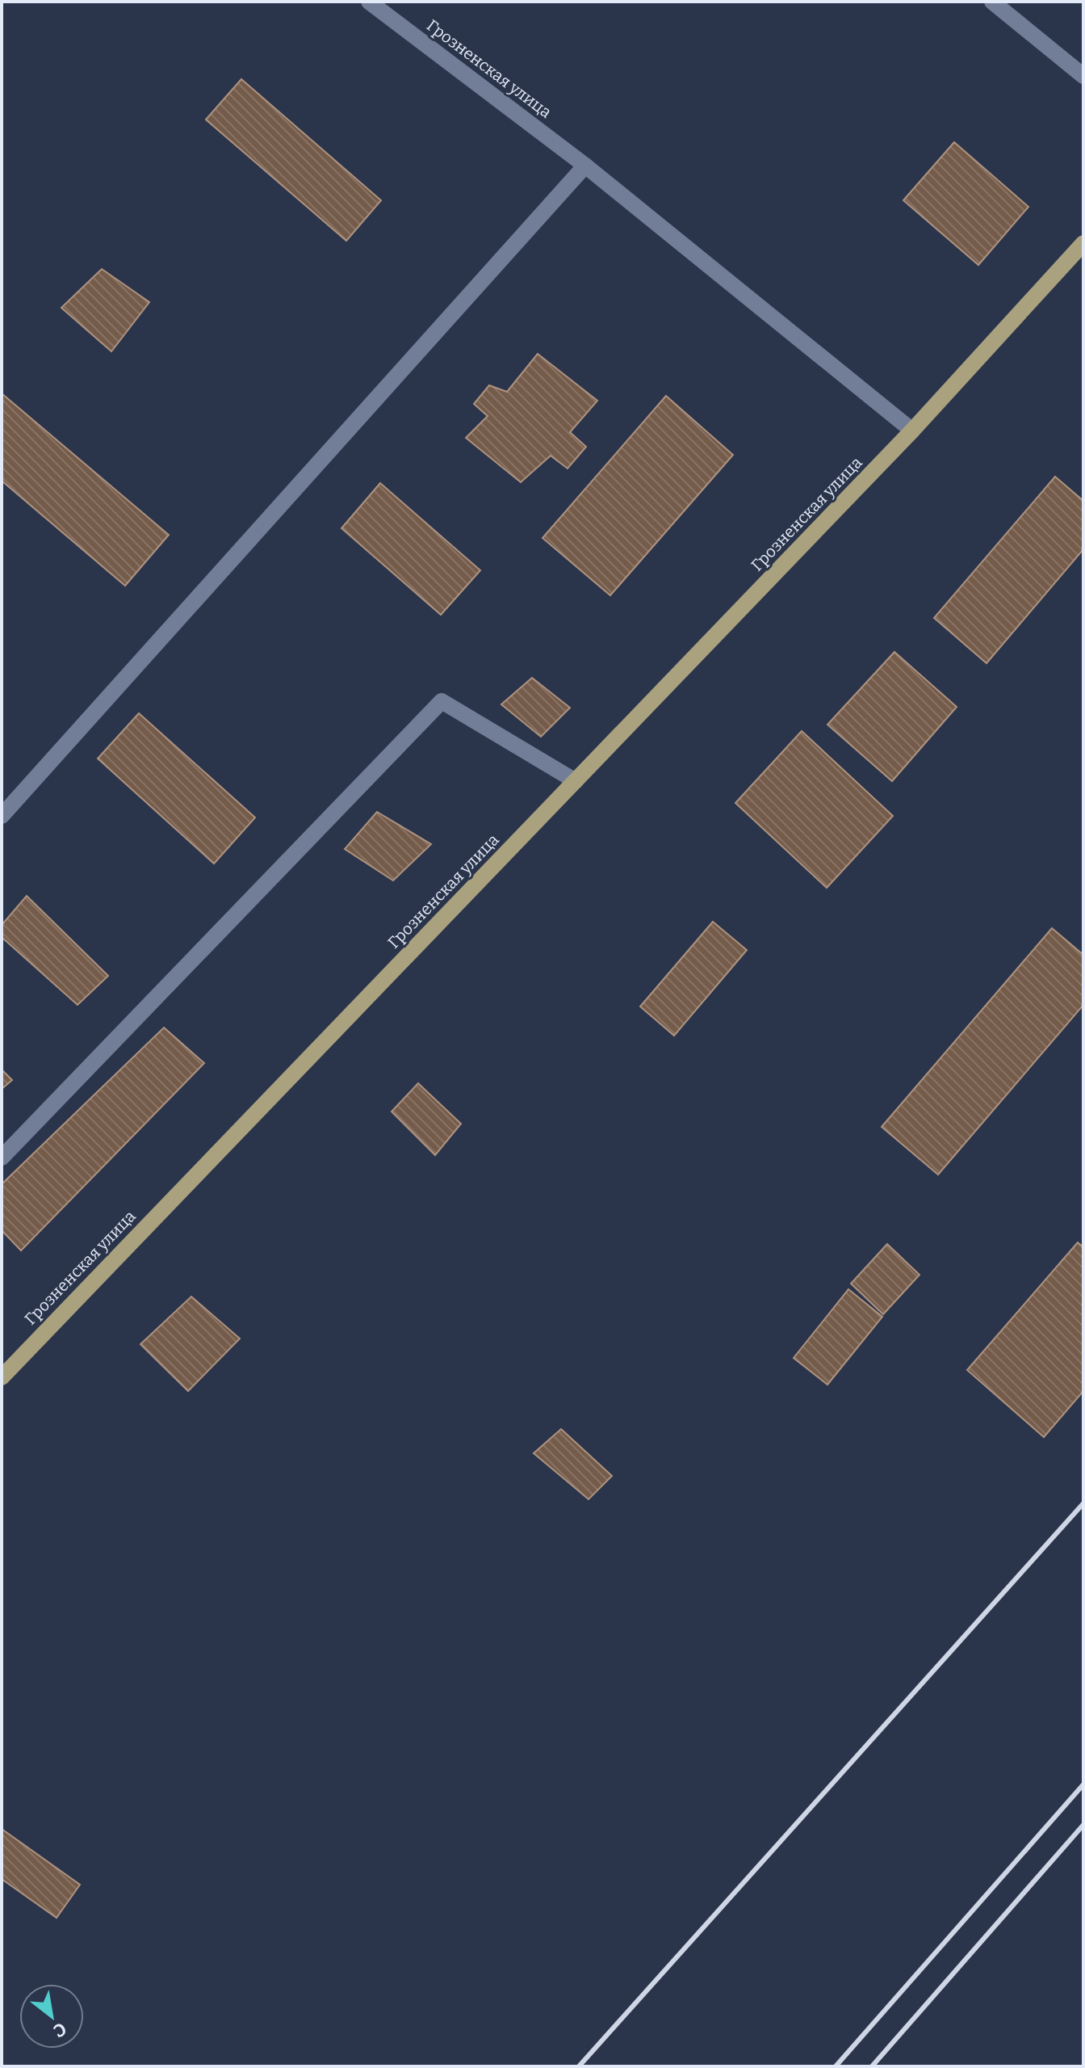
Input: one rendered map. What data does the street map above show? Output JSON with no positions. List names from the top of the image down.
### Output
{
  "streets": {
    "main road": ["Грозненская улица"]
  },
  "north": "bottom right"
}
